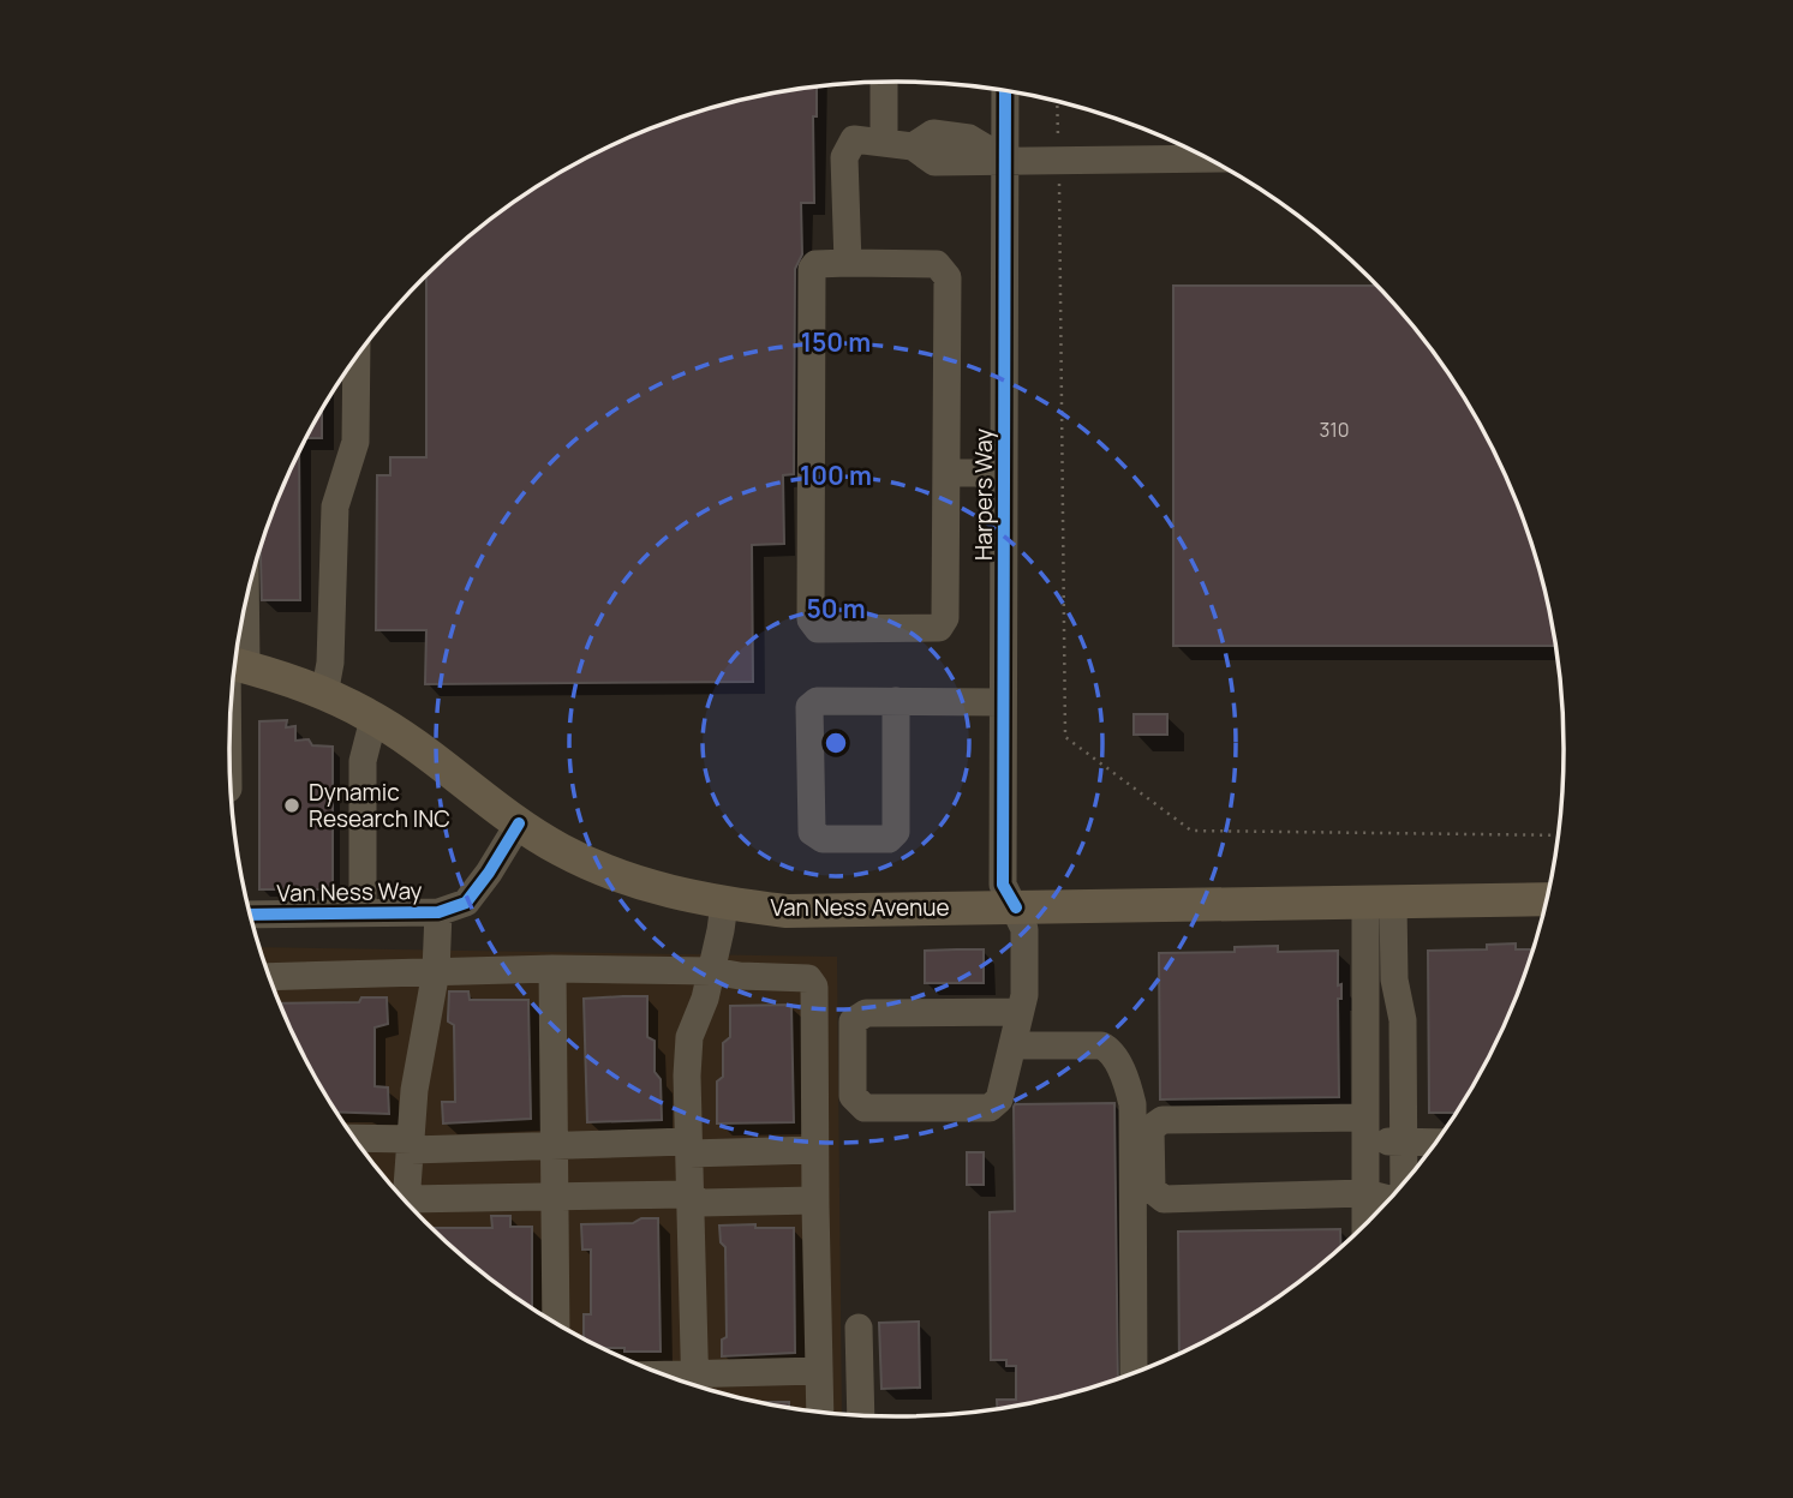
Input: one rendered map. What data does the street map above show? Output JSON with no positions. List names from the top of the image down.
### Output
{
  "streets": {
    "main road": ["Van Ness Avenue"],
    "street": ["Harpers Way", "Van Ness Way"]
  },
  "crossings": [
    ["Harpers Way", "Van Ness Avenue"],
    ["Van Ness Way", "Van Ness Avenue"]
  ],
  "places": ["Dynamic Research INC"],
  "house_numbers": ["310"],
  "rings": ["150 m", "100 m", "50 m"]
}
